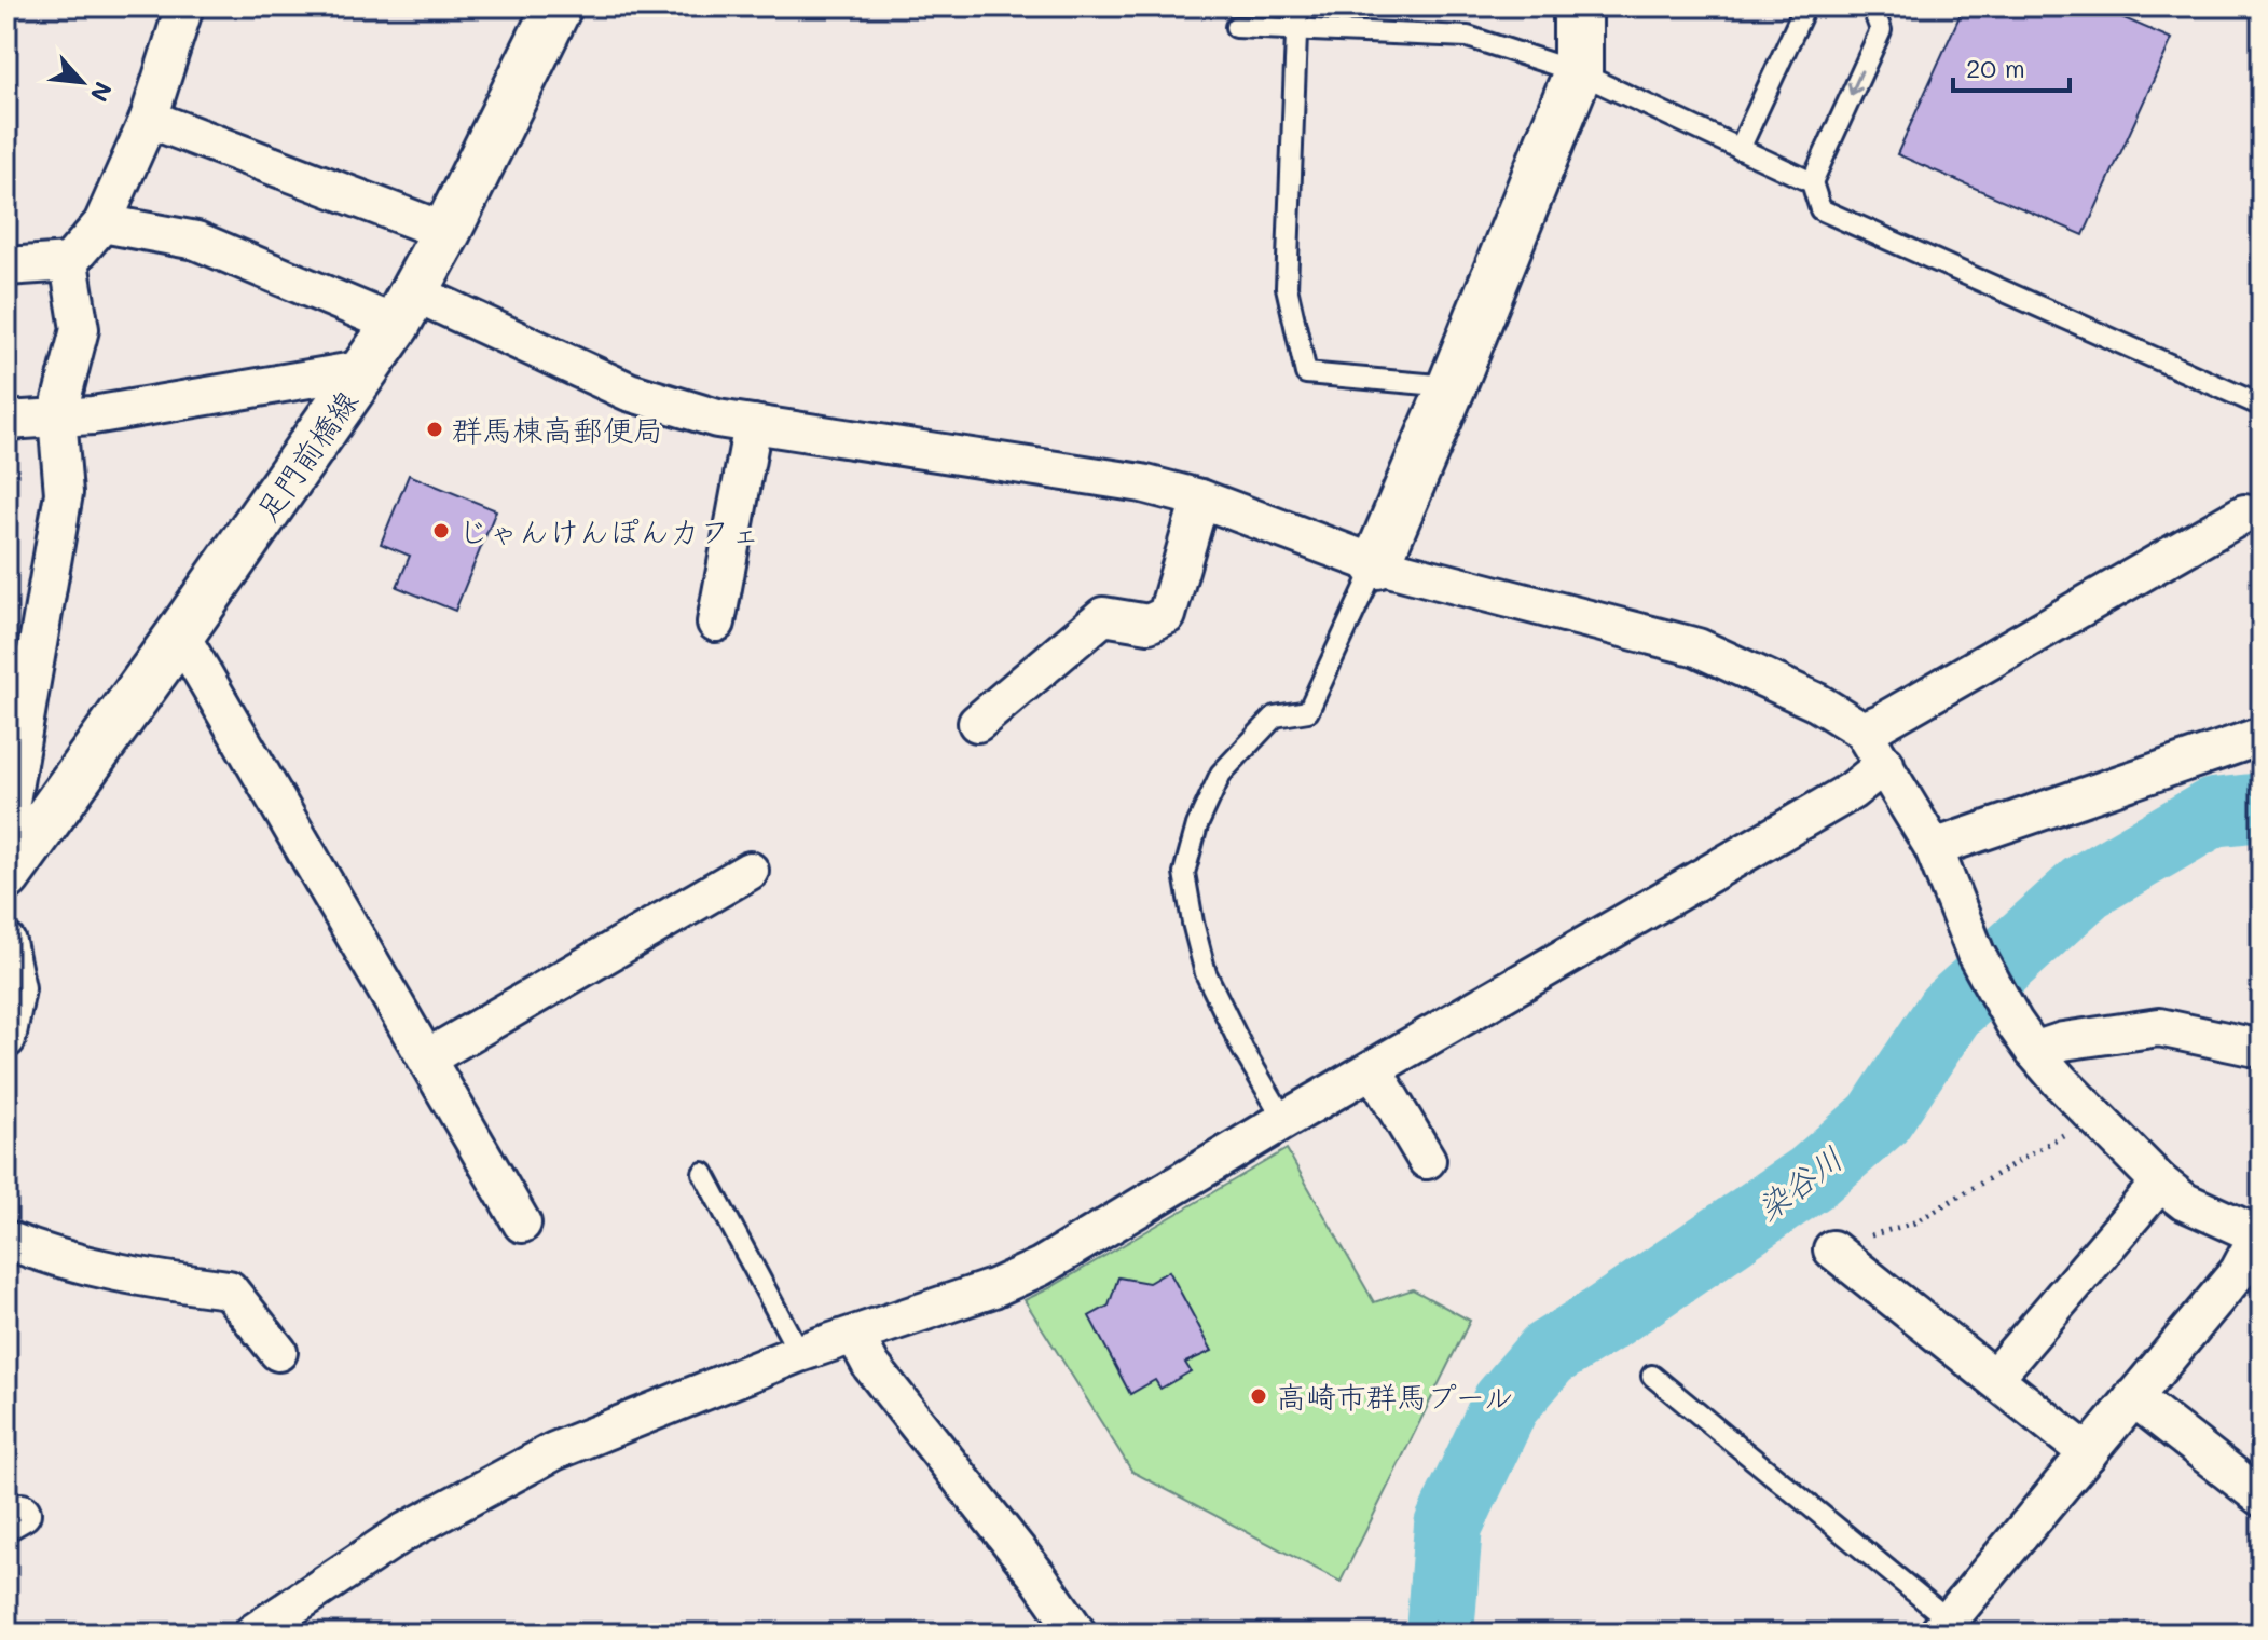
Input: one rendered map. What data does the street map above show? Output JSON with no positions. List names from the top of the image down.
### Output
{
  "streets": {
    "main road": ["足門前橋線"]
  },
  "water": ["染谷川"],
  "places": ["群馬棟高郵便局", "じゃんけんぽんカフェ", "高崎市群馬プール"],
  "scale_bar": "20 m",
  "north": "bottom right"
}
